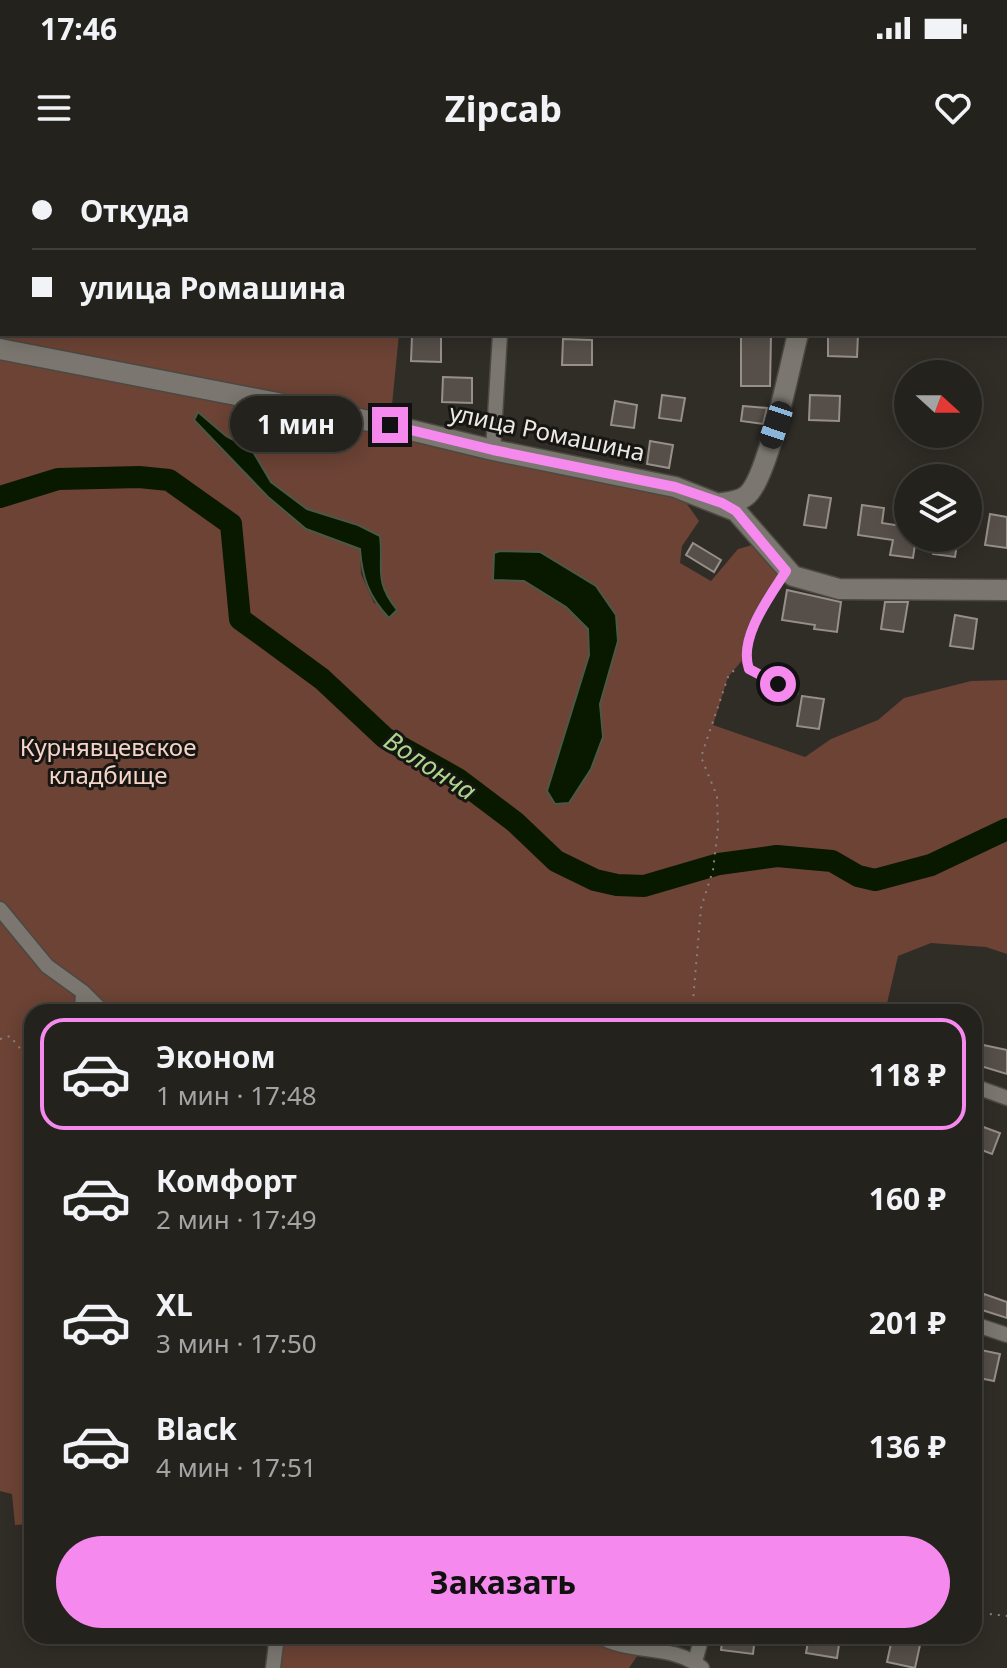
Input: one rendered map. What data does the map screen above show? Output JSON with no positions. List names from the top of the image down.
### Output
{
  "streets": {
    "street": ["улица Ромашина"]
  },
  "water": ["Волонча"],
  "parks": ["Курнявцевское кладбище"],
  "north": "right",
  "page": {
    "status": "17:46",
    "header": "Zipcab",
    "banner": ["Откуда", "улица Ромашина"],
    "bubble": "1 мин",
    "list": [
      {
        "name": "Эконом",
        "note": "1 мин · 17:48",
        "value": "118 ₽"
      },
      {
        "name": "Комфорт",
        "note": "2 мин · 17:49",
        "value": "160 ₽"
      },
      {
        "name": "XL",
        "note": "3 мин · 17:50",
        "value": "201 ₽"
      },
      {
        "name": "Black",
        "note": "4 мин · 17:51",
        "value": "136 ₽"
      }
    ],
    "buttons": "Заказать"
  }
}
